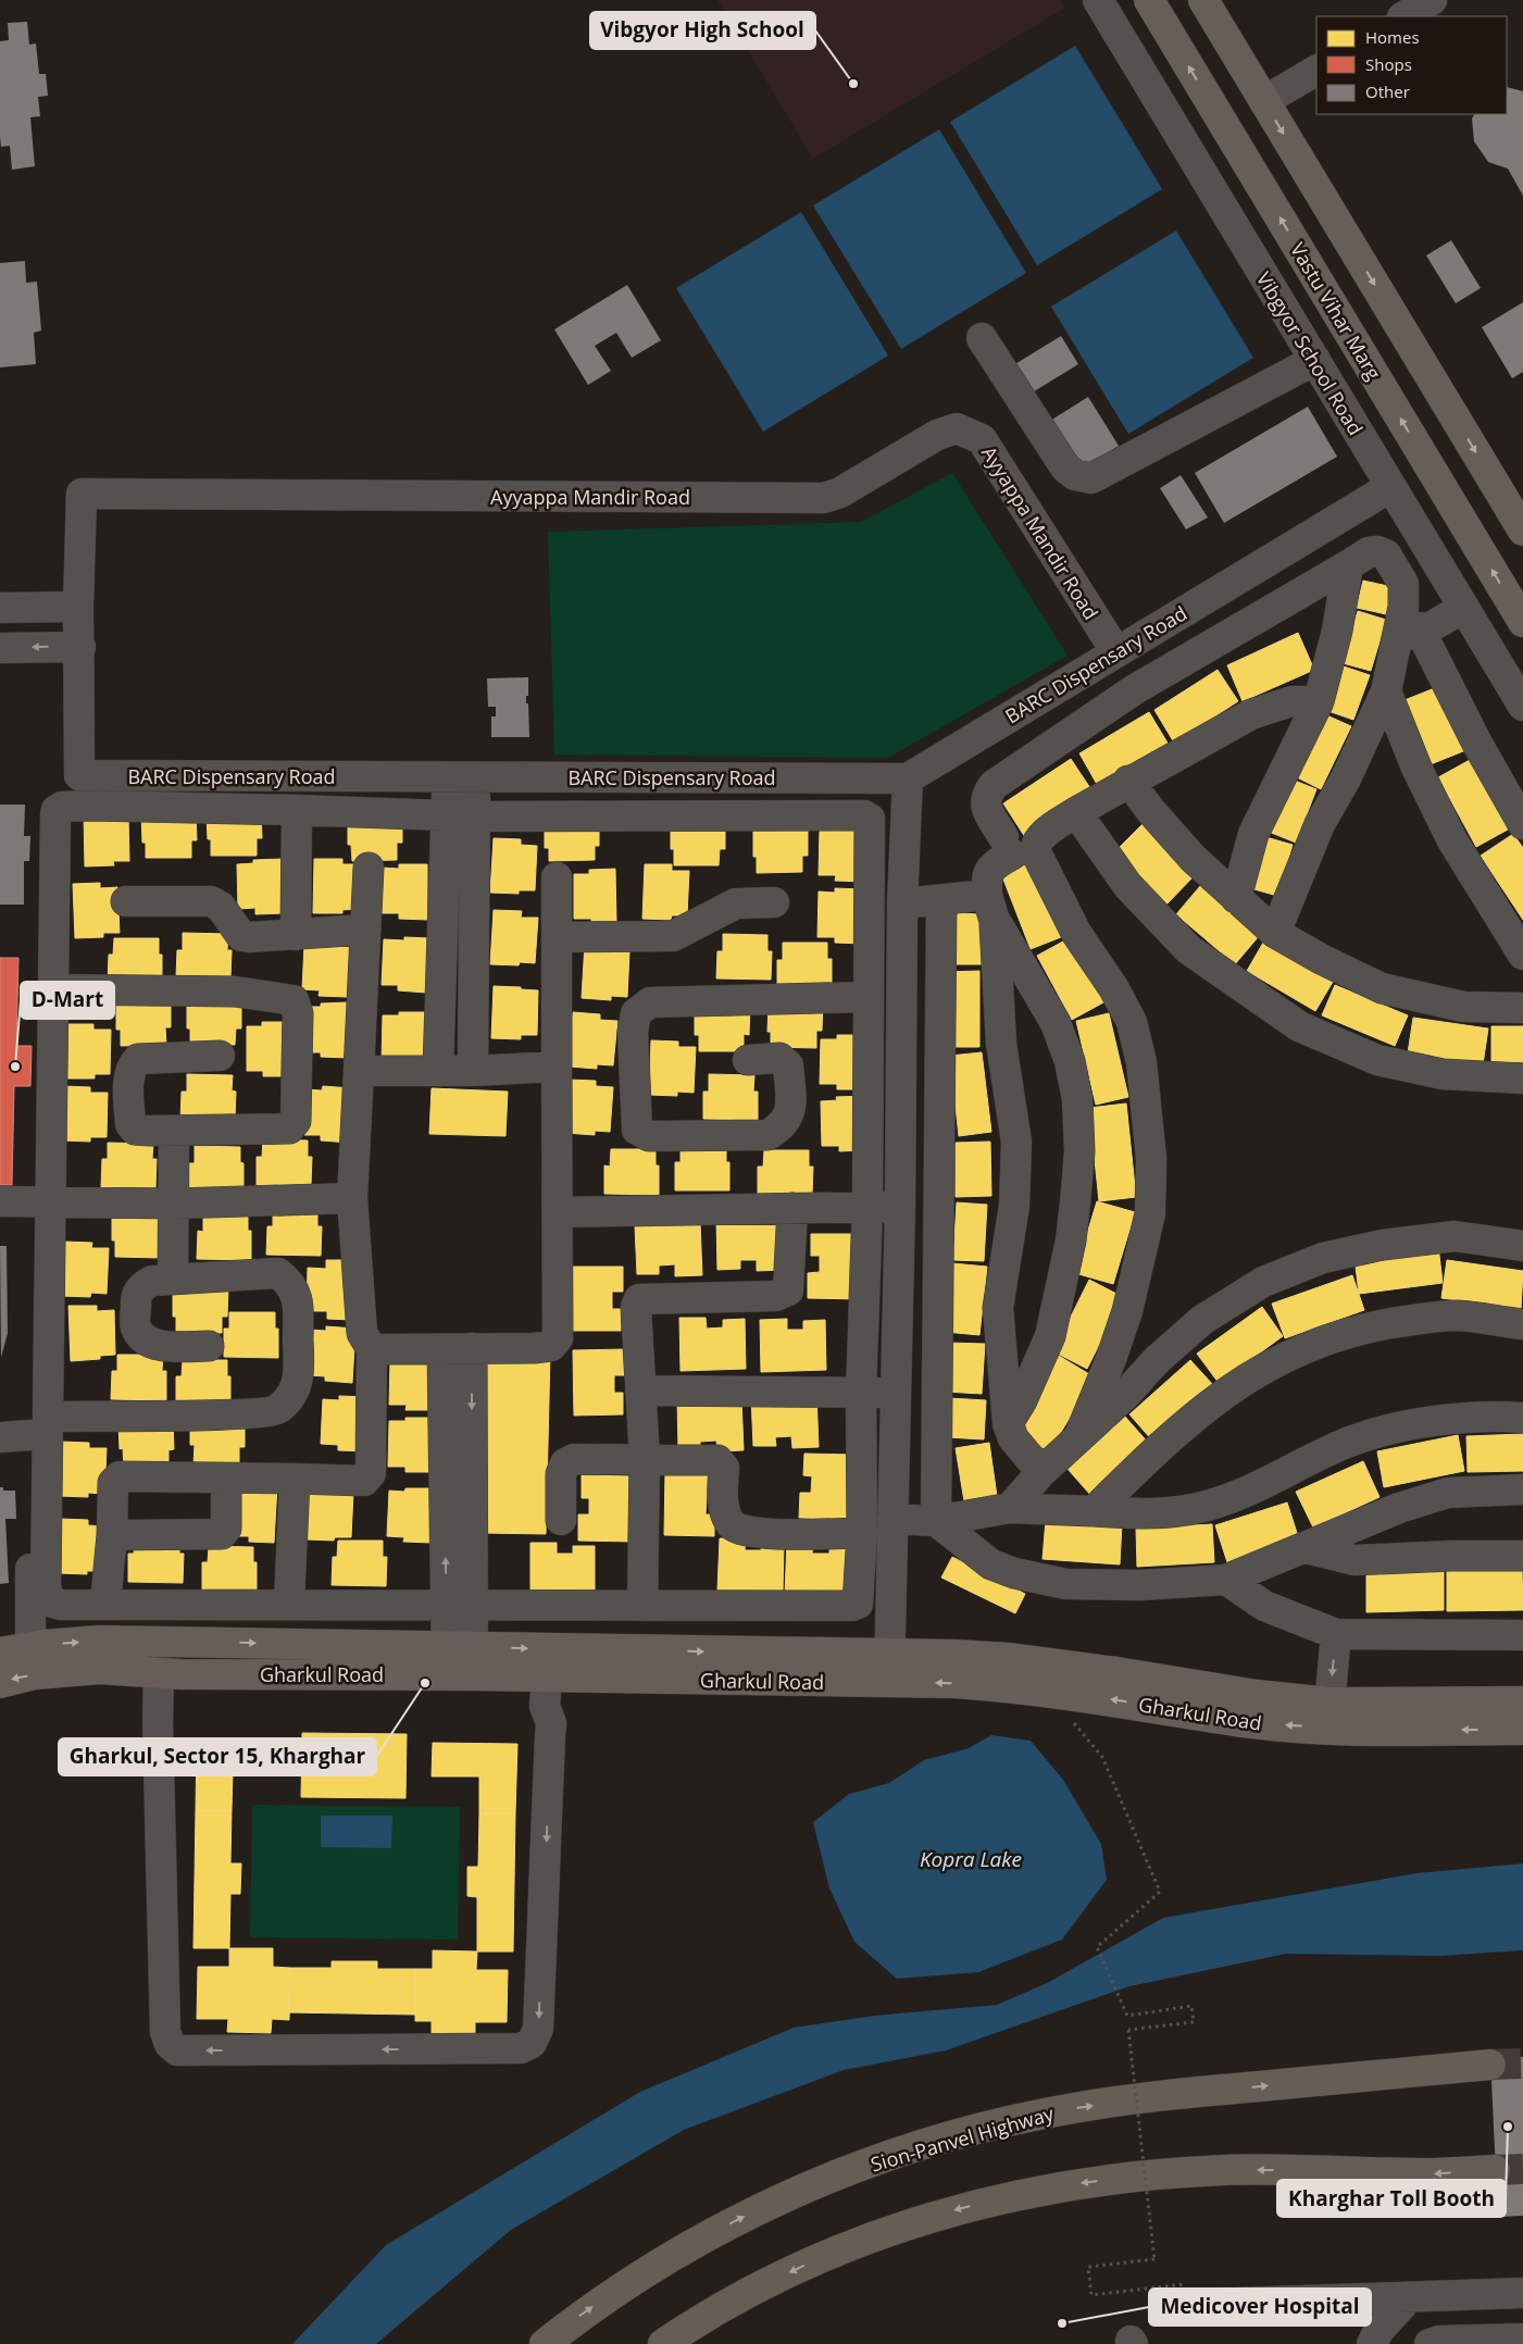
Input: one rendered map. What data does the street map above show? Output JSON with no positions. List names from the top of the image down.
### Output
{
  "streets": {
    "highway": ["Sion-Panvel Highway"],
    "main road": ["Vastu Vihar Marg", "Gharkul Road"],
    "street": ["Vibgyor School Road", "Ayyappa Mandir Road", "BARC Dispensary Road"]
  },
  "crossings": [
    ["Vibgyor School Road", "BARC Dispensary Road"],
    ["Ayyappa Mandir Road", "BARC Dispensary Road"]
  ],
  "water": ["Kopra Lake"],
  "places": [
    "Vibgyor High School",
    "D-Mart",
    "Gharkul, Sector 15, Kharghar",
    "Kharghar Toll Booth",
    "Medicover Hospital"
  ],
  "legend": ["Homes", "Shops", "Other"]
}
